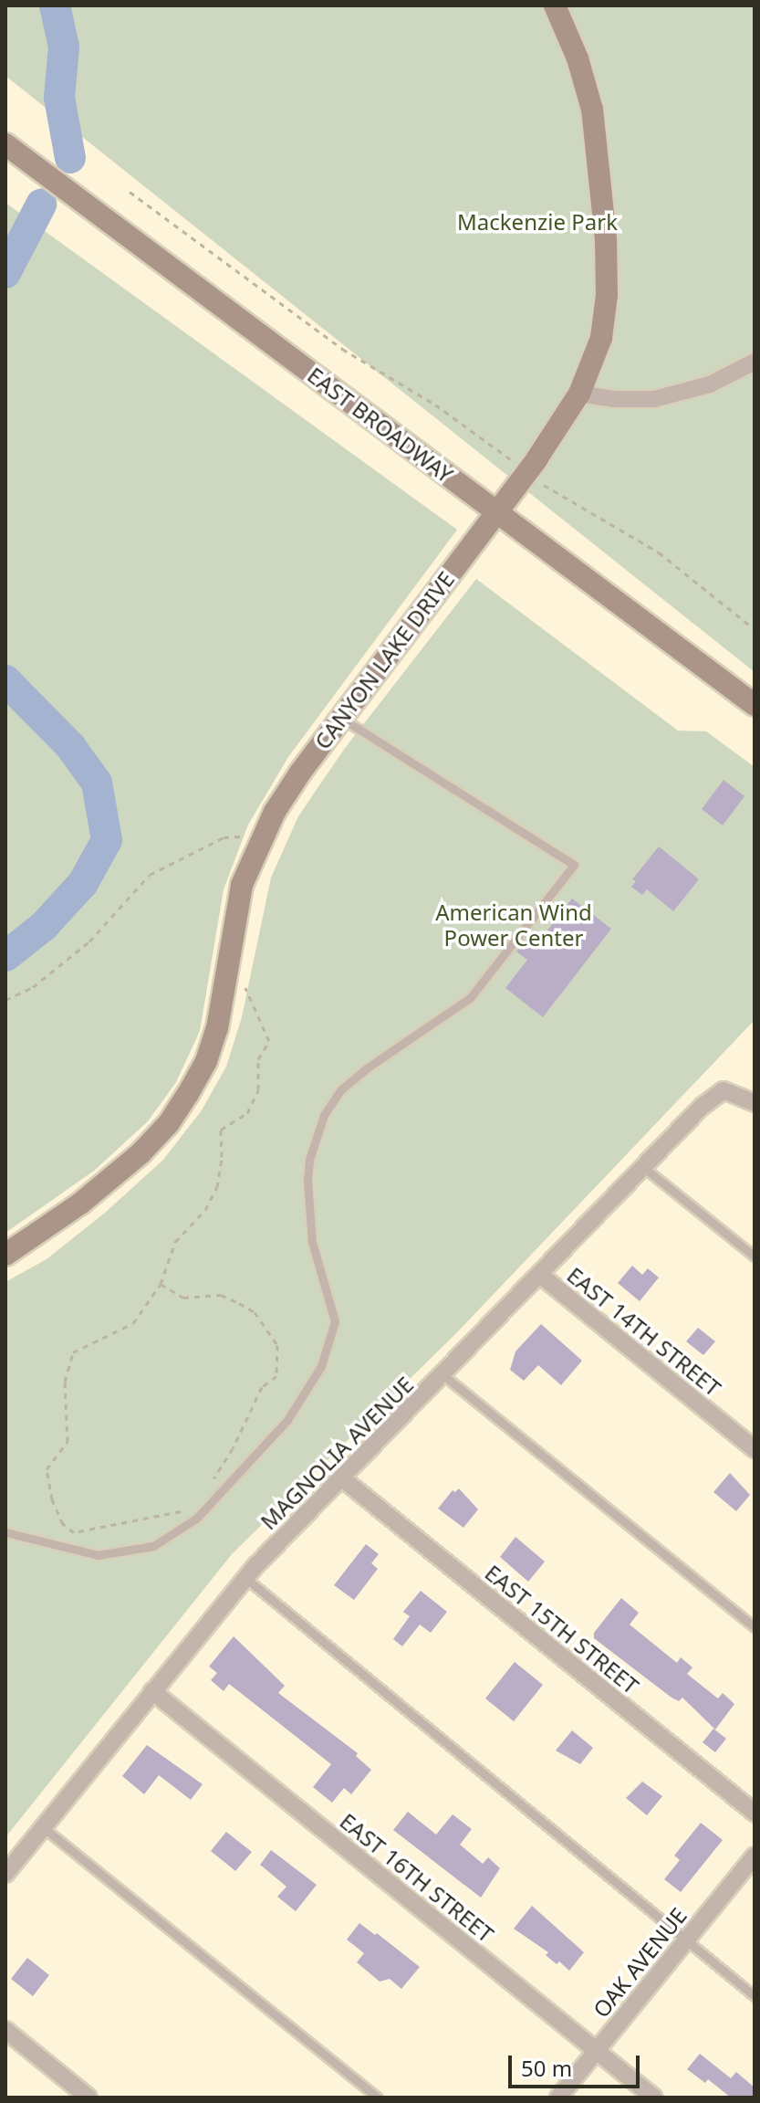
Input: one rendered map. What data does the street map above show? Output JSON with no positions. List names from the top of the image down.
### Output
{
  "streets": {
    "street": [
      "EAST BROADWAY",
      "CANYON LAKE DRIVE",
      "EAST 14TH STREET",
      "MAGNOLIA AVENUE",
      "EAST 15TH STREET",
      "EAST 16TH STREET",
      "OAK AVENUE"
    ]
  },
  "crossings": [
    ["EAST BROADWAY", "CANYON LAKE DRIVE"],
    ["EAST 14TH STREET", "MAGNOLIA AVENUE"],
    ["MAGNOLIA AVENUE", "EAST 15TH STREET"],
    ["MAGNOLIA AVENUE", "EAST 16TH STREET"],
    ["EAST 16TH STREET", "OAK AVENUE"]
  ],
  "parks": ["Mackenzie Park", "American Wind Power Center"],
  "scale_bar": "50 m"
}
